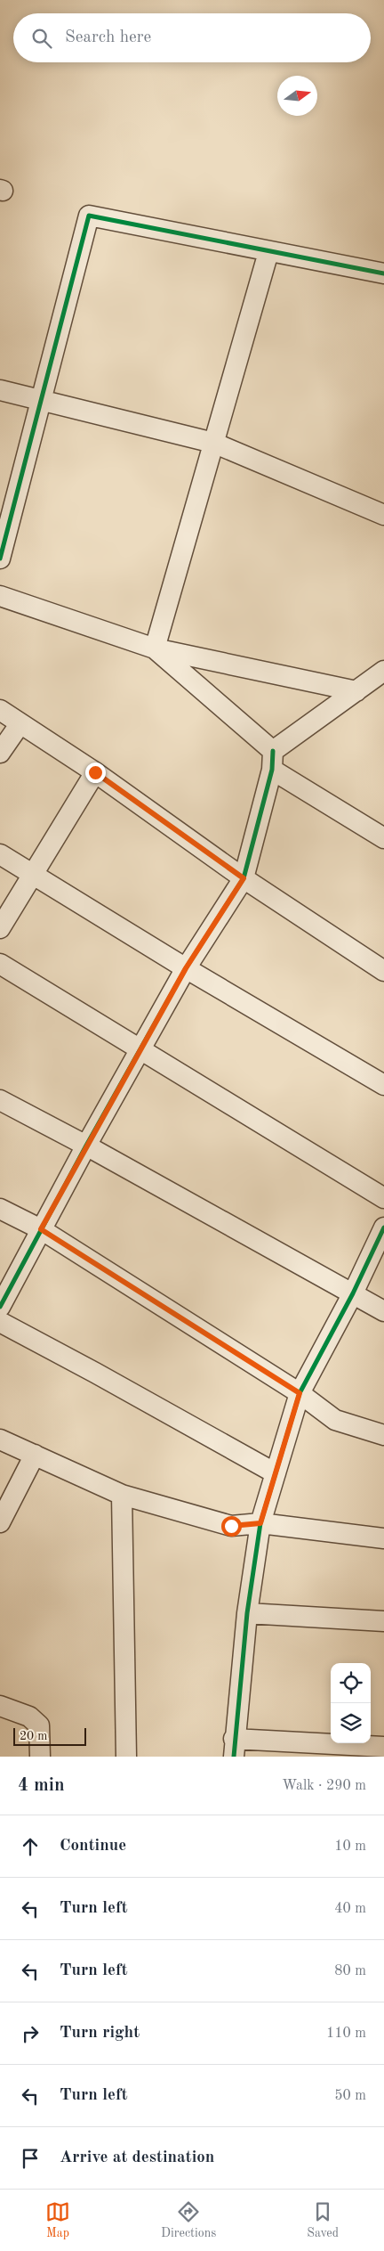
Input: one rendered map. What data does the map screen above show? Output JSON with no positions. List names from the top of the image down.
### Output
{
  "scale_bar": "20 m",
  "north": "right",
  "page": {
    "search": "Search here",
    "scale": "20 m",
    "heading": ["4 min", "Walk · 290 m"],
    "list": [
      ["Continue", "10 m"],
      ["Turn left", "40 m"],
      ["Turn left", "80 m"],
      ["Turn right", "110 m"],
      ["Turn left", "50 m"],
      "Arrive at destination"
    ],
    "nav": ["Map", "Directions", "Saved"]
  }
}
